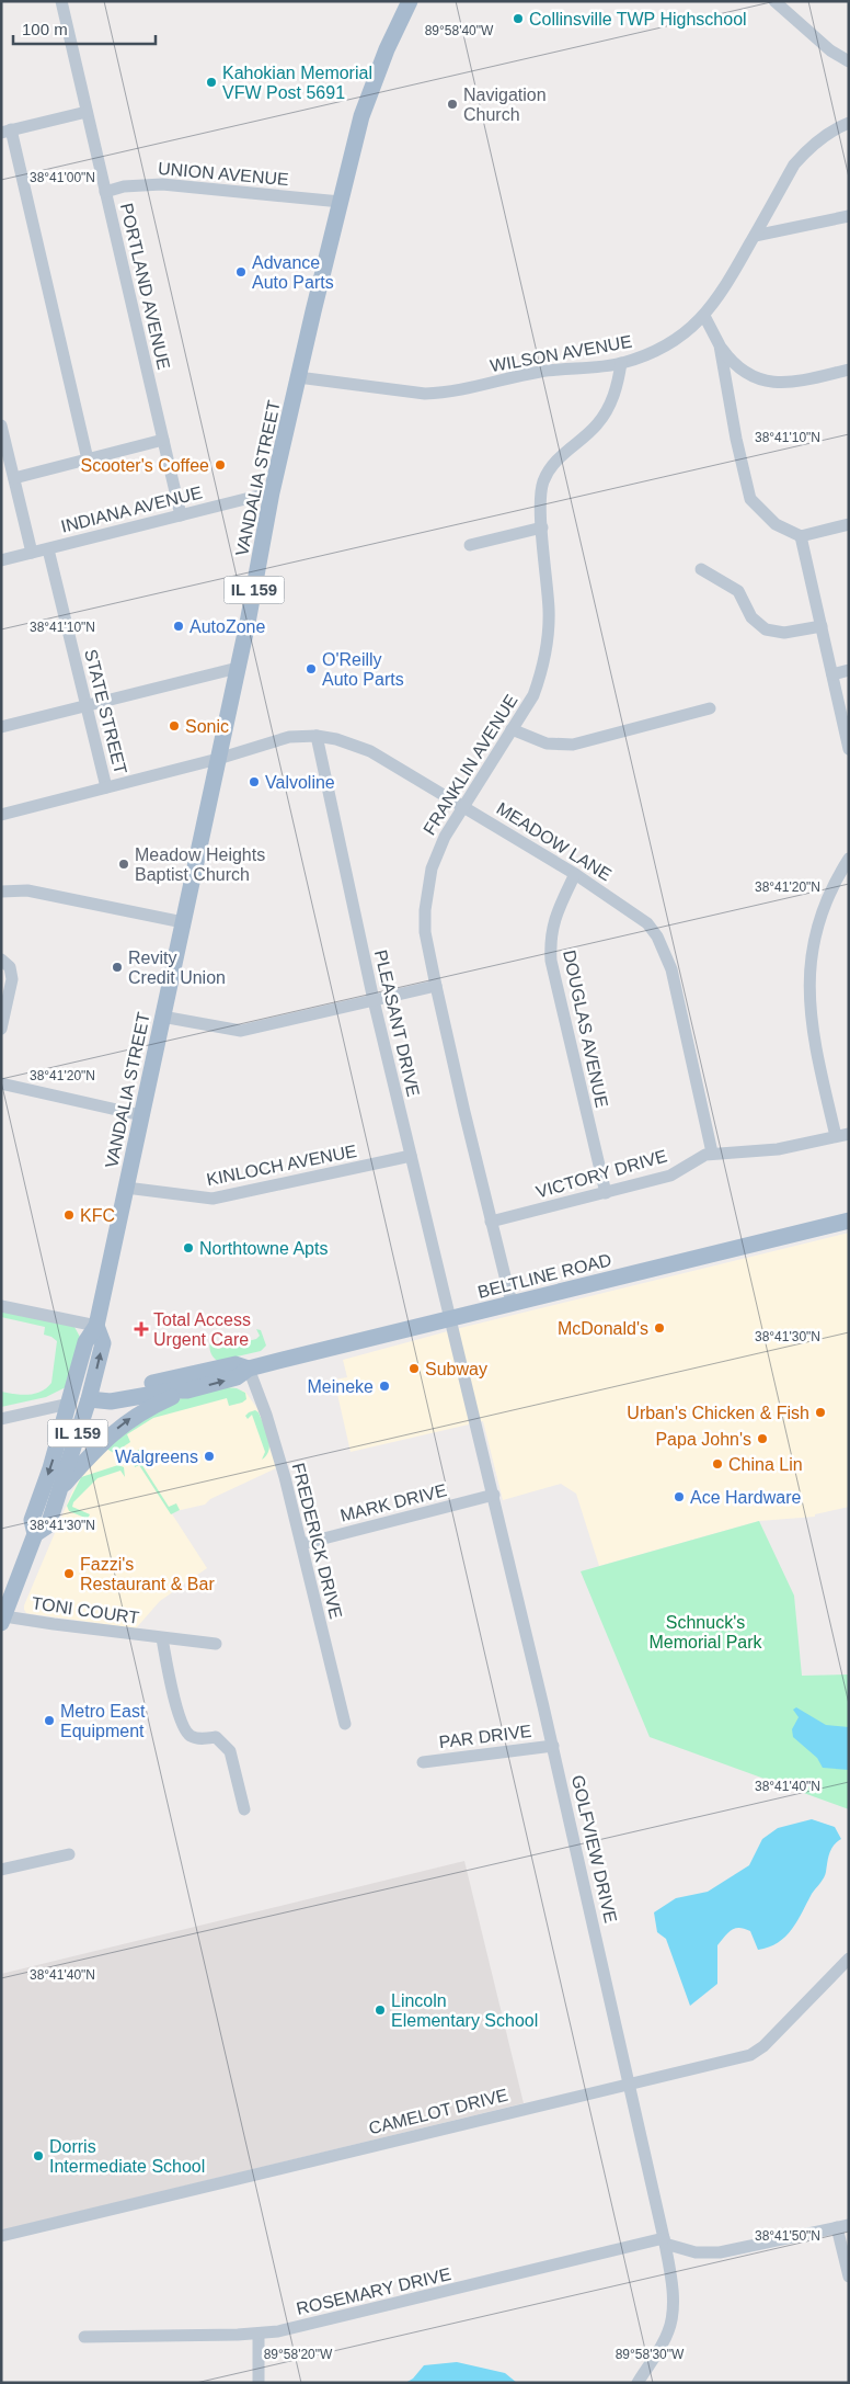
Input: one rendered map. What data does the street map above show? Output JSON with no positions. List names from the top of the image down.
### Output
{
  "streets": {
    "main road": ["VANDALIA STREET", "IL 159", "BELTLINE ROAD"],
    "street": [
      "UNION AVENUE",
      "PORTLAND AVENUE",
      "WILSON AVENUE",
      "INDIANA AVENUE",
      "STATE STREET",
      "FRANKLIN AVENUE",
      "MEADOW LANE",
      "PLEASANT DRIVE",
      "DOUGLAS AVENUE",
      "KINLOCH AVENUE",
      "VICTORY DRIVE",
      "MARK DRIVE",
      "FREDERICK DRIVE",
      "TONI COURT",
      "PAR DRIVE",
      "GOLFVIEW DRIVE",
      "CAMELOT DRIVE",
      "ROSEMARY DRIVE"
    ]
  },
  "crossings": [
    ["UNION AVENUE", "PORTLAND AVENUE"],
    ["UNION AVENUE", "VANDALIA STREET"],
    ["PORTLAND AVENUE", "INDIANA AVENUE"],
    ["WILSON AVENUE", "VANDALIA STREET"],
    ["WILSON AVENUE", "FRANKLIN AVENUE"],
    ["VANDALIA STREET", "INDIANA AVENUE"],
    ["VANDALIA STREET", "MEADOW LANE"],
    ["VANDALIA STREET", "KINLOCH AVENUE"],
    ["VANDALIA STREET", "BELTLINE ROAD"],
    ["VANDALIA STREET", "TONI COURT"],
    ["INDIANA AVENUE", "STATE STREET"],
    ["STATE STREET", "MEADOW LANE"],
    ["FRANKLIN AVENUE", "MEADOW LANE"],
    ["FRANKLIN AVENUE", "VICTORY DRIVE"],
    ["FRANKLIN AVENUE", "BELTLINE ROAD"],
    ["MEADOW LANE", "PLEASANT DRIVE"],
    ["MEADOW LANE", "DOUGLAS AVENUE"],
    ["MEADOW LANE", "VICTORY DRIVE"],
    ["PLEASANT DRIVE", "KINLOCH AVENUE"],
    ["PLEASANT DRIVE", "BELTLINE ROAD"],
    ["PLEASANT DRIVE", "GOLFVIEW DRIVE"],
    ["DOUGLAS AVENUE", "VICTORY DRIVE"],
    ["BELTLINE ROAD", "FREDERICK DRIVE"],
    ["BELTLINE ROAD", "GOLFVIEW DRIVE"],
    ["MARK DRIVE", "FREDERICK DRIVE"],
    ["MARK DRIVE", "GOLFVIEW DRIVE"],
    ["PAR DRIVE", "GOLFVIEW DRIVE"],
    ["GOLFVIEW DRIVE", "CAMELOT DRIVE"],
    ["GOLFVIEW DRIVE", "ROSEMARY DRIVE"]
  ],
  "parks": ["Schnuck's Memorial Park"],
  "places": {
    "other": [
      "Collinsville TWP Highschool",
      "Kahokian Memorial VFW Post 5691",
      "Navigation Church",
      "Advance Auto Parts",
      "Scooter's Coffee",
      "AutoZone",
      "O'Reilly Auto Parts",
      "Sonic",
      "Valvoline",
      "Meadow Heights Baptist Church",
      "Revity Credit Union",
      "KFC",
      "Northtowne Apts",
      "McDonald's",
      "Subway",
      "Meineke",
      "Urban's Chicken & Fish",
      "Papa John's",
      "Walgreens",
      "China Lin",
      "Ace Hardware",
      "Fazzi's Restaurant & Bar",
      "Metro East Equipment",
      "Lincoln Elementary School",
      "Dorris Intermediate School"
    ],
    "health": ["Total Access Urgent Care"]
  },
  "scale_bar": "100 m",
  "coordinates": [
    "89°58'40\"W",
    "38°41'00\"N",
    "38°41'10\"N",
    "38°41'20\"N",
    "38°41'30\"N",
    "38°41'40\"N",
    "38°41'50\"N",
    "89°58'20\"W",
    "89°58'30\"W"
  ]
}
